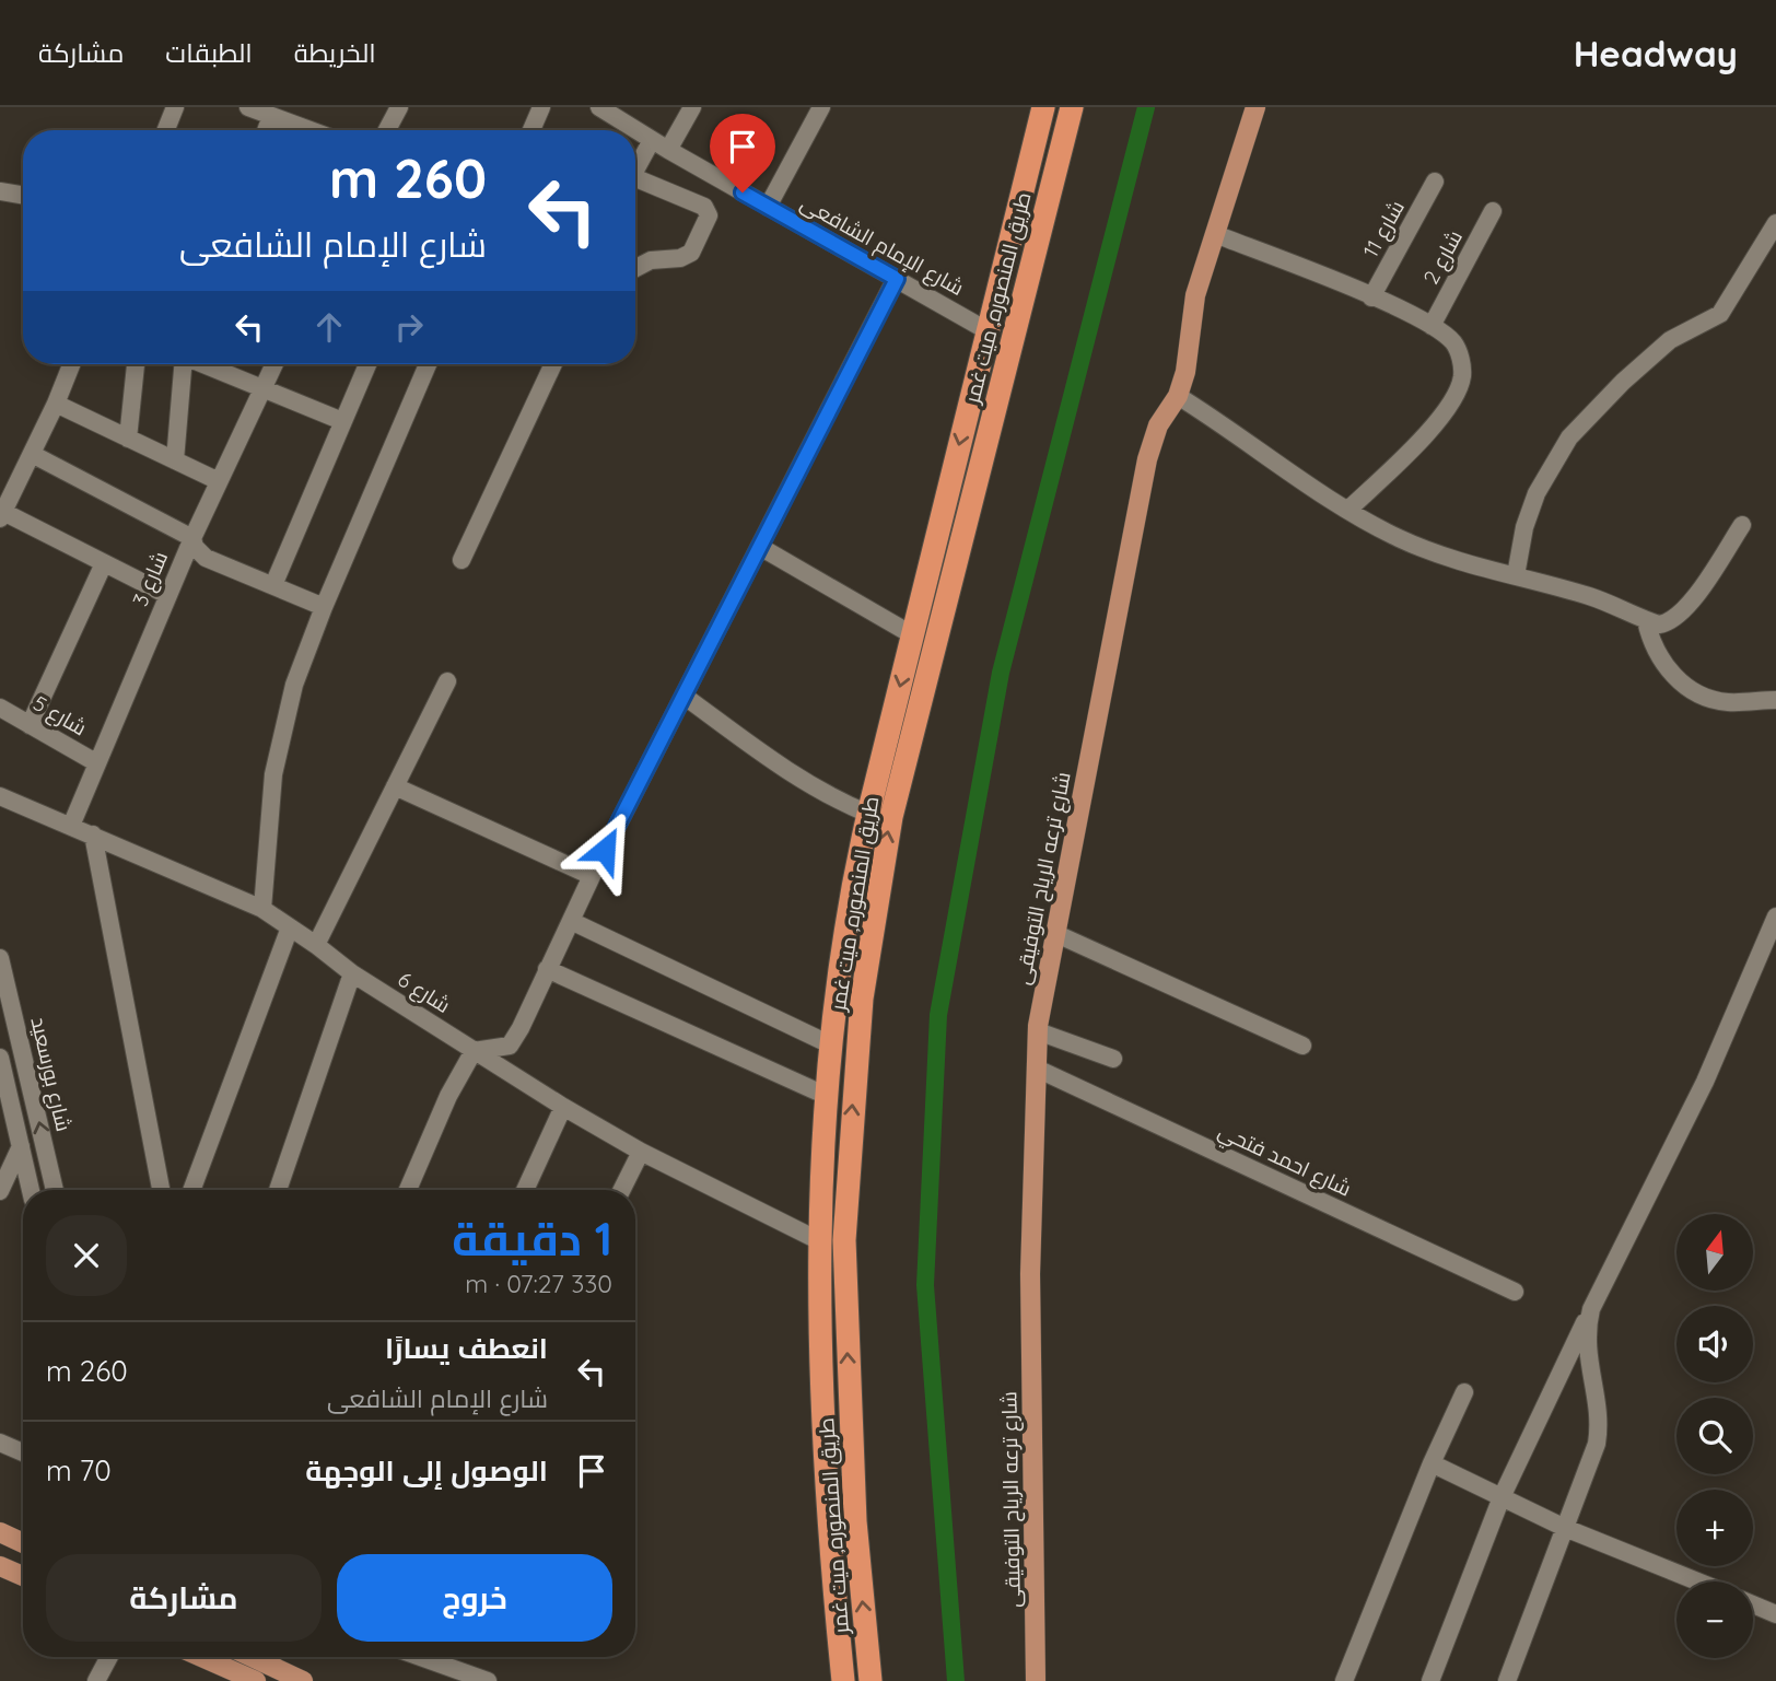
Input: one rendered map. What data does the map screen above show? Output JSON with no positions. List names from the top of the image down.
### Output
{
  "streets": {
    "highway": ["طريق المنصوره, ميت غمر"],
    "main road": ["شارع ترعه الرياح التوفيقى"],
    "street": [
      "شارع 11",
      "شارع الإمام الشافعى",
      "شارع 2",
      "شارع 3",
      "شارع 5",
      "شارع 6",
      "شارع بورسعيد",
      "شارع احمد فتحي"
    ]
  },
  "crossings": [
    ["شارع الإمام الشافعى", "طريق المنصوره, ميت غمر"],
    ["طريق المنصوره, ميت غمر", "شارع 6"],
    ["شارع 3", "شارع 5"],
    ["شارع 3", "شارع 6"],
    ["شارع ترعه الرياح التوفيقى", "شارع احمد فتحي"]
  ],
  "north": "top",
  "page": {
    "header": "Headway",
    "nav": ["الخريطة", "الطبقات", "مشاركة"],
    "turn": ["260 m", "شارع الإمام الشافعى"],
    "heading": ["1 دقيقة", "330 m · 07:27"],
    "map_buttons": ["+", "−"],
    "list": [
      {
        "name": "انعطف يسارًا",
        "note": "شارع الإمام الشافعى",
        "value": "260 m"
      },
      {
        "name": "الوصول إلى الوجهة",
        "value": "70 m"
      }
    ],
    "buttons": ["خروج", "مشاركة"]
  }
}
